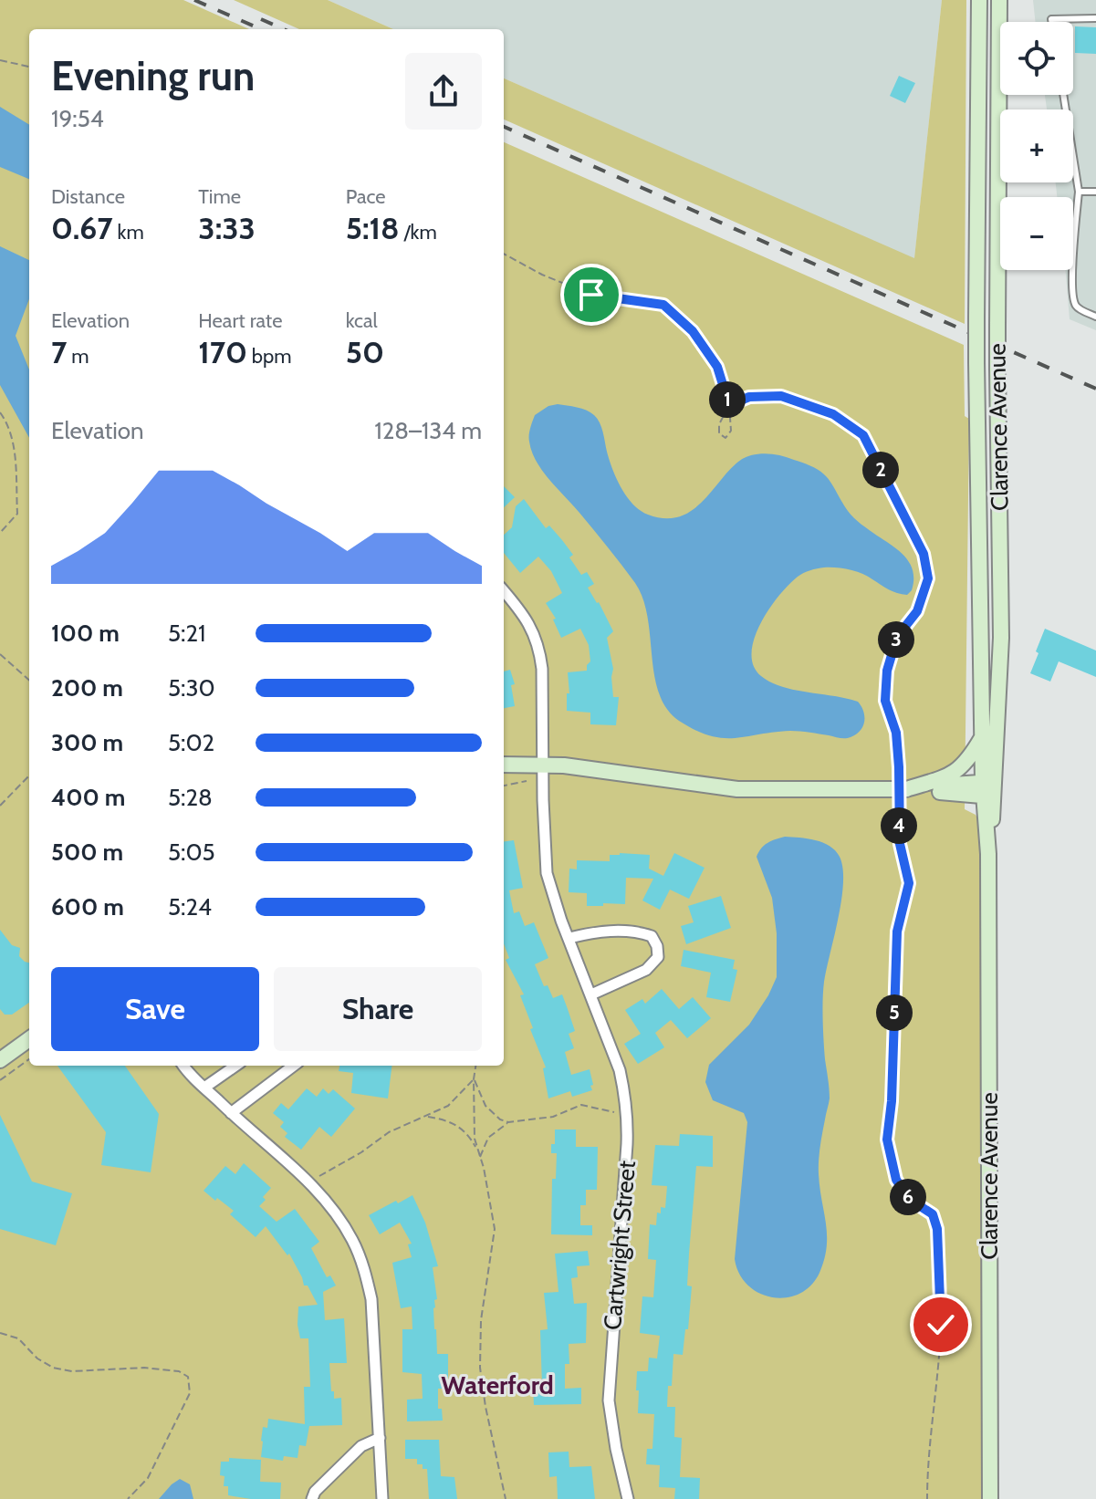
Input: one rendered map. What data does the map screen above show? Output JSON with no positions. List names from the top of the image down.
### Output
{
  "streets": {
    "main road": ["Clarence Avenue"],
    "street": ["Cartwright Street"]
  },
  "districts": ["Waterford"],
  "page": {
    "map_buttons": ["+", "−"],
    "heading": ["Evening run", "19:54"],
    "stats": [
      ["Distance", "0.67 km"],
      ["Time", "3:33"],
      ["Pace", "5:18 /km"],
      ["Elevation", "7 m"],
      ["Heart rate", "170 bpm"],
      ["kcal", "50"]
    ],
    "pins": [
      "1",
      "2",
      "3",
      "4",
      "5",
      "6"
    ],
    "chart": ["Elevation", "128–134 m"],
    "list": [
      {
        "name": "100 m",
        "note": "5:21"
      },
      {
        "name": "200 m",
        "note": "5:30"
      },
      {
        "name": "300 m",
        "note": "5:02"
      },
      {
        "name": "400 m",
        "note": "5:28"
      },
      {
        "name": "500 m",
        "note": "5:05"
      },
      {
        "name": "600 m",
        "note": "5:24"
      }
    ],
    "buttons": ["Save", "Share"]
  }
}
